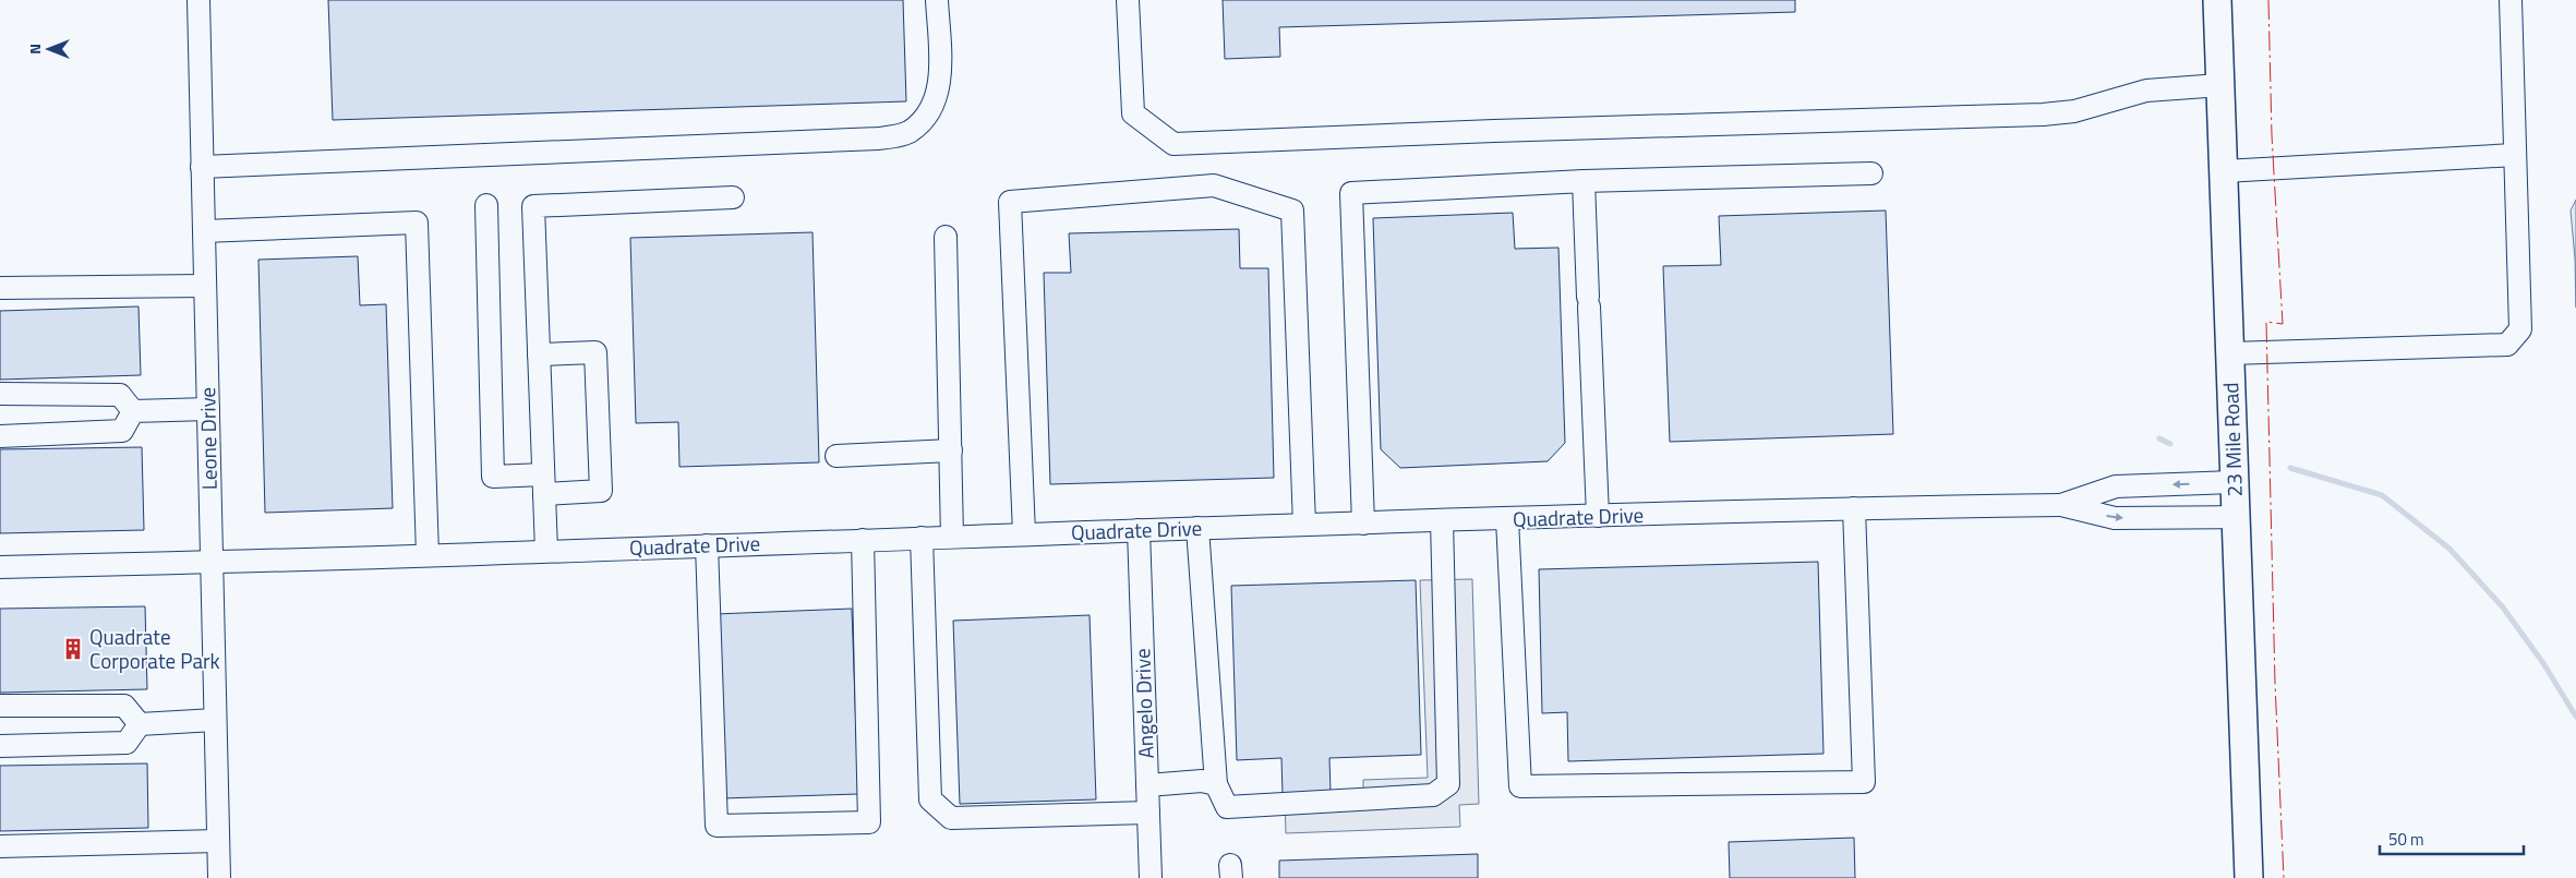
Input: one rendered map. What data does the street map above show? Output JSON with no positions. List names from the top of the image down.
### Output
{
  "streets": {
    "main road": ["23 Mile Road"],
    "street": ["Leone Drive", "Quadrate Drive", "Angelo Drive"]
  },
  "crossings": [
    ["Leone Drive", "Quadrate Drive"],
    ["23 Mile Road", "Quadrate Drive"],
    ["Quadrate Drive", "Angelo Drive"]
  ],
  "places": {
    "building": ["Quadrate Corporate Park"]
  },
  "scale_bar": "50 m",
  "north": "left"
}
